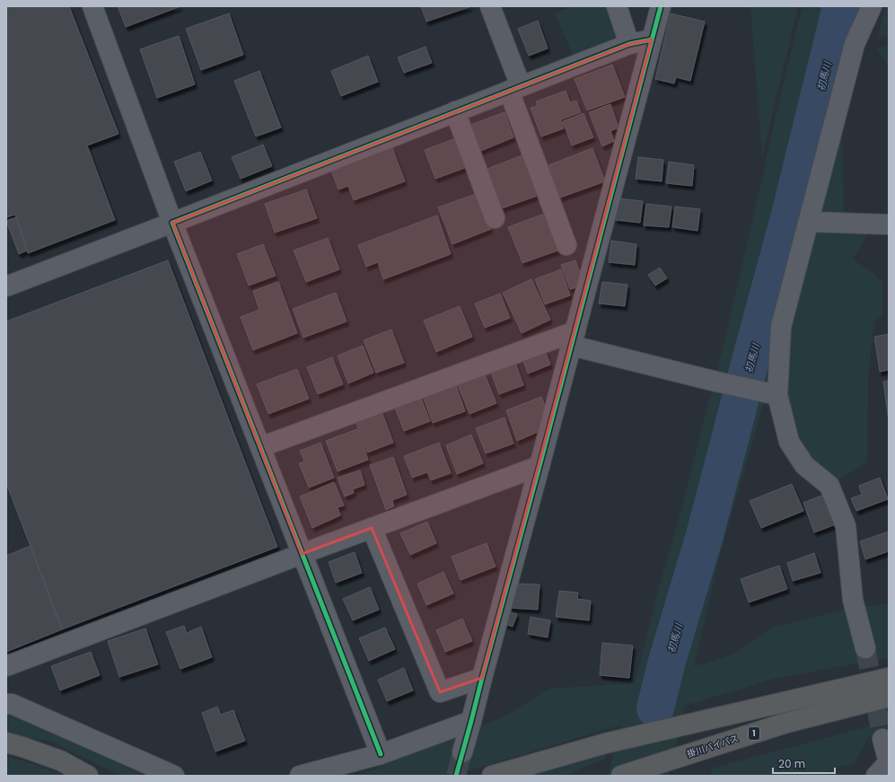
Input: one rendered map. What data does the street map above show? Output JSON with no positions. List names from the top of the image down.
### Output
{
  "streets": {
    "highway": ["1", "掛川バイパス"]
  },
  "water": ["初馬川"],
  "scale_bar": "20 m"
}
